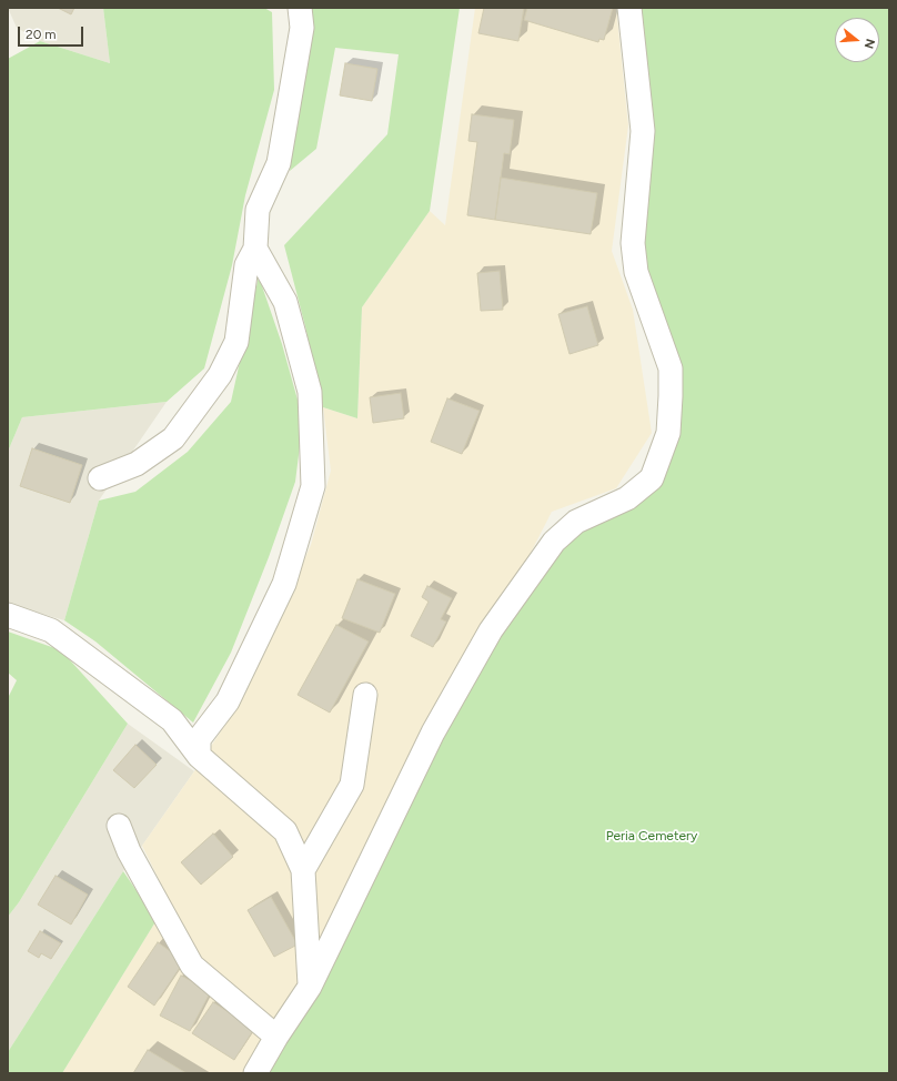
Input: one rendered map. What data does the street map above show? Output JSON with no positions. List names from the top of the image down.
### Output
{
  "parks": ["Peria Cemetery"],
  "scale_bar": "20 m",
  "north": "right"
}
